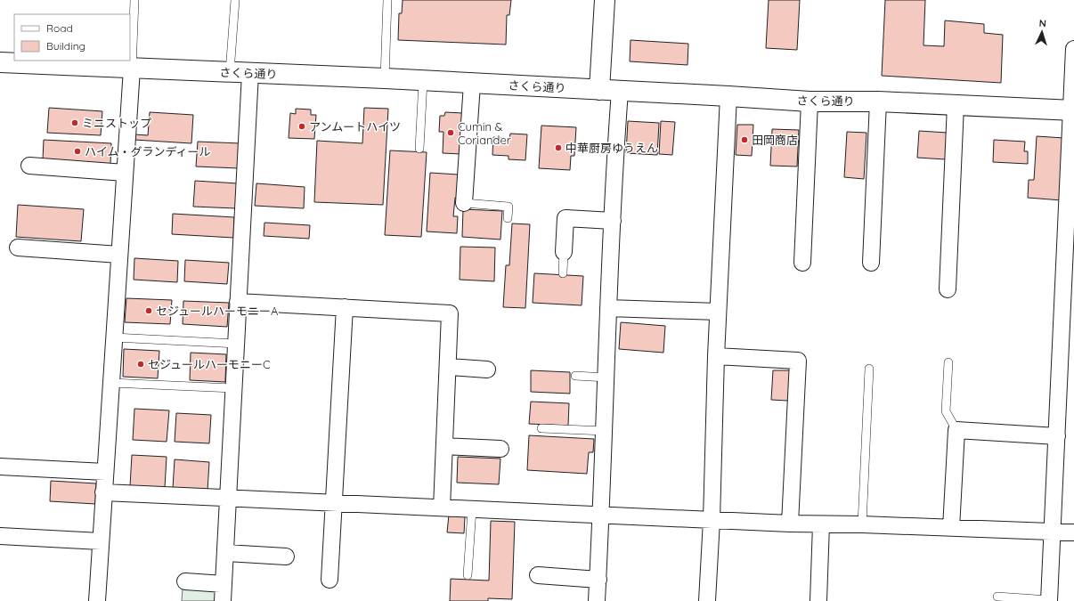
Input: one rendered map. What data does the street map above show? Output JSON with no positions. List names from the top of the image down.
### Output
{
  "streets": {
    "street": ["さくら通り"]
  },
  "places": [
    "ミニストップ",
    "アンムートハイツ",
    "Cumin & Coriander",
    "田岡商店",
    "中華厨房ゆうえん",
    "ハイム・グランディール",
    "セジュールハーモニーA",
    "セジュールハーモニーC"
  ],
  "legend": ["Road", "Building"],
  "north": "top"
}
